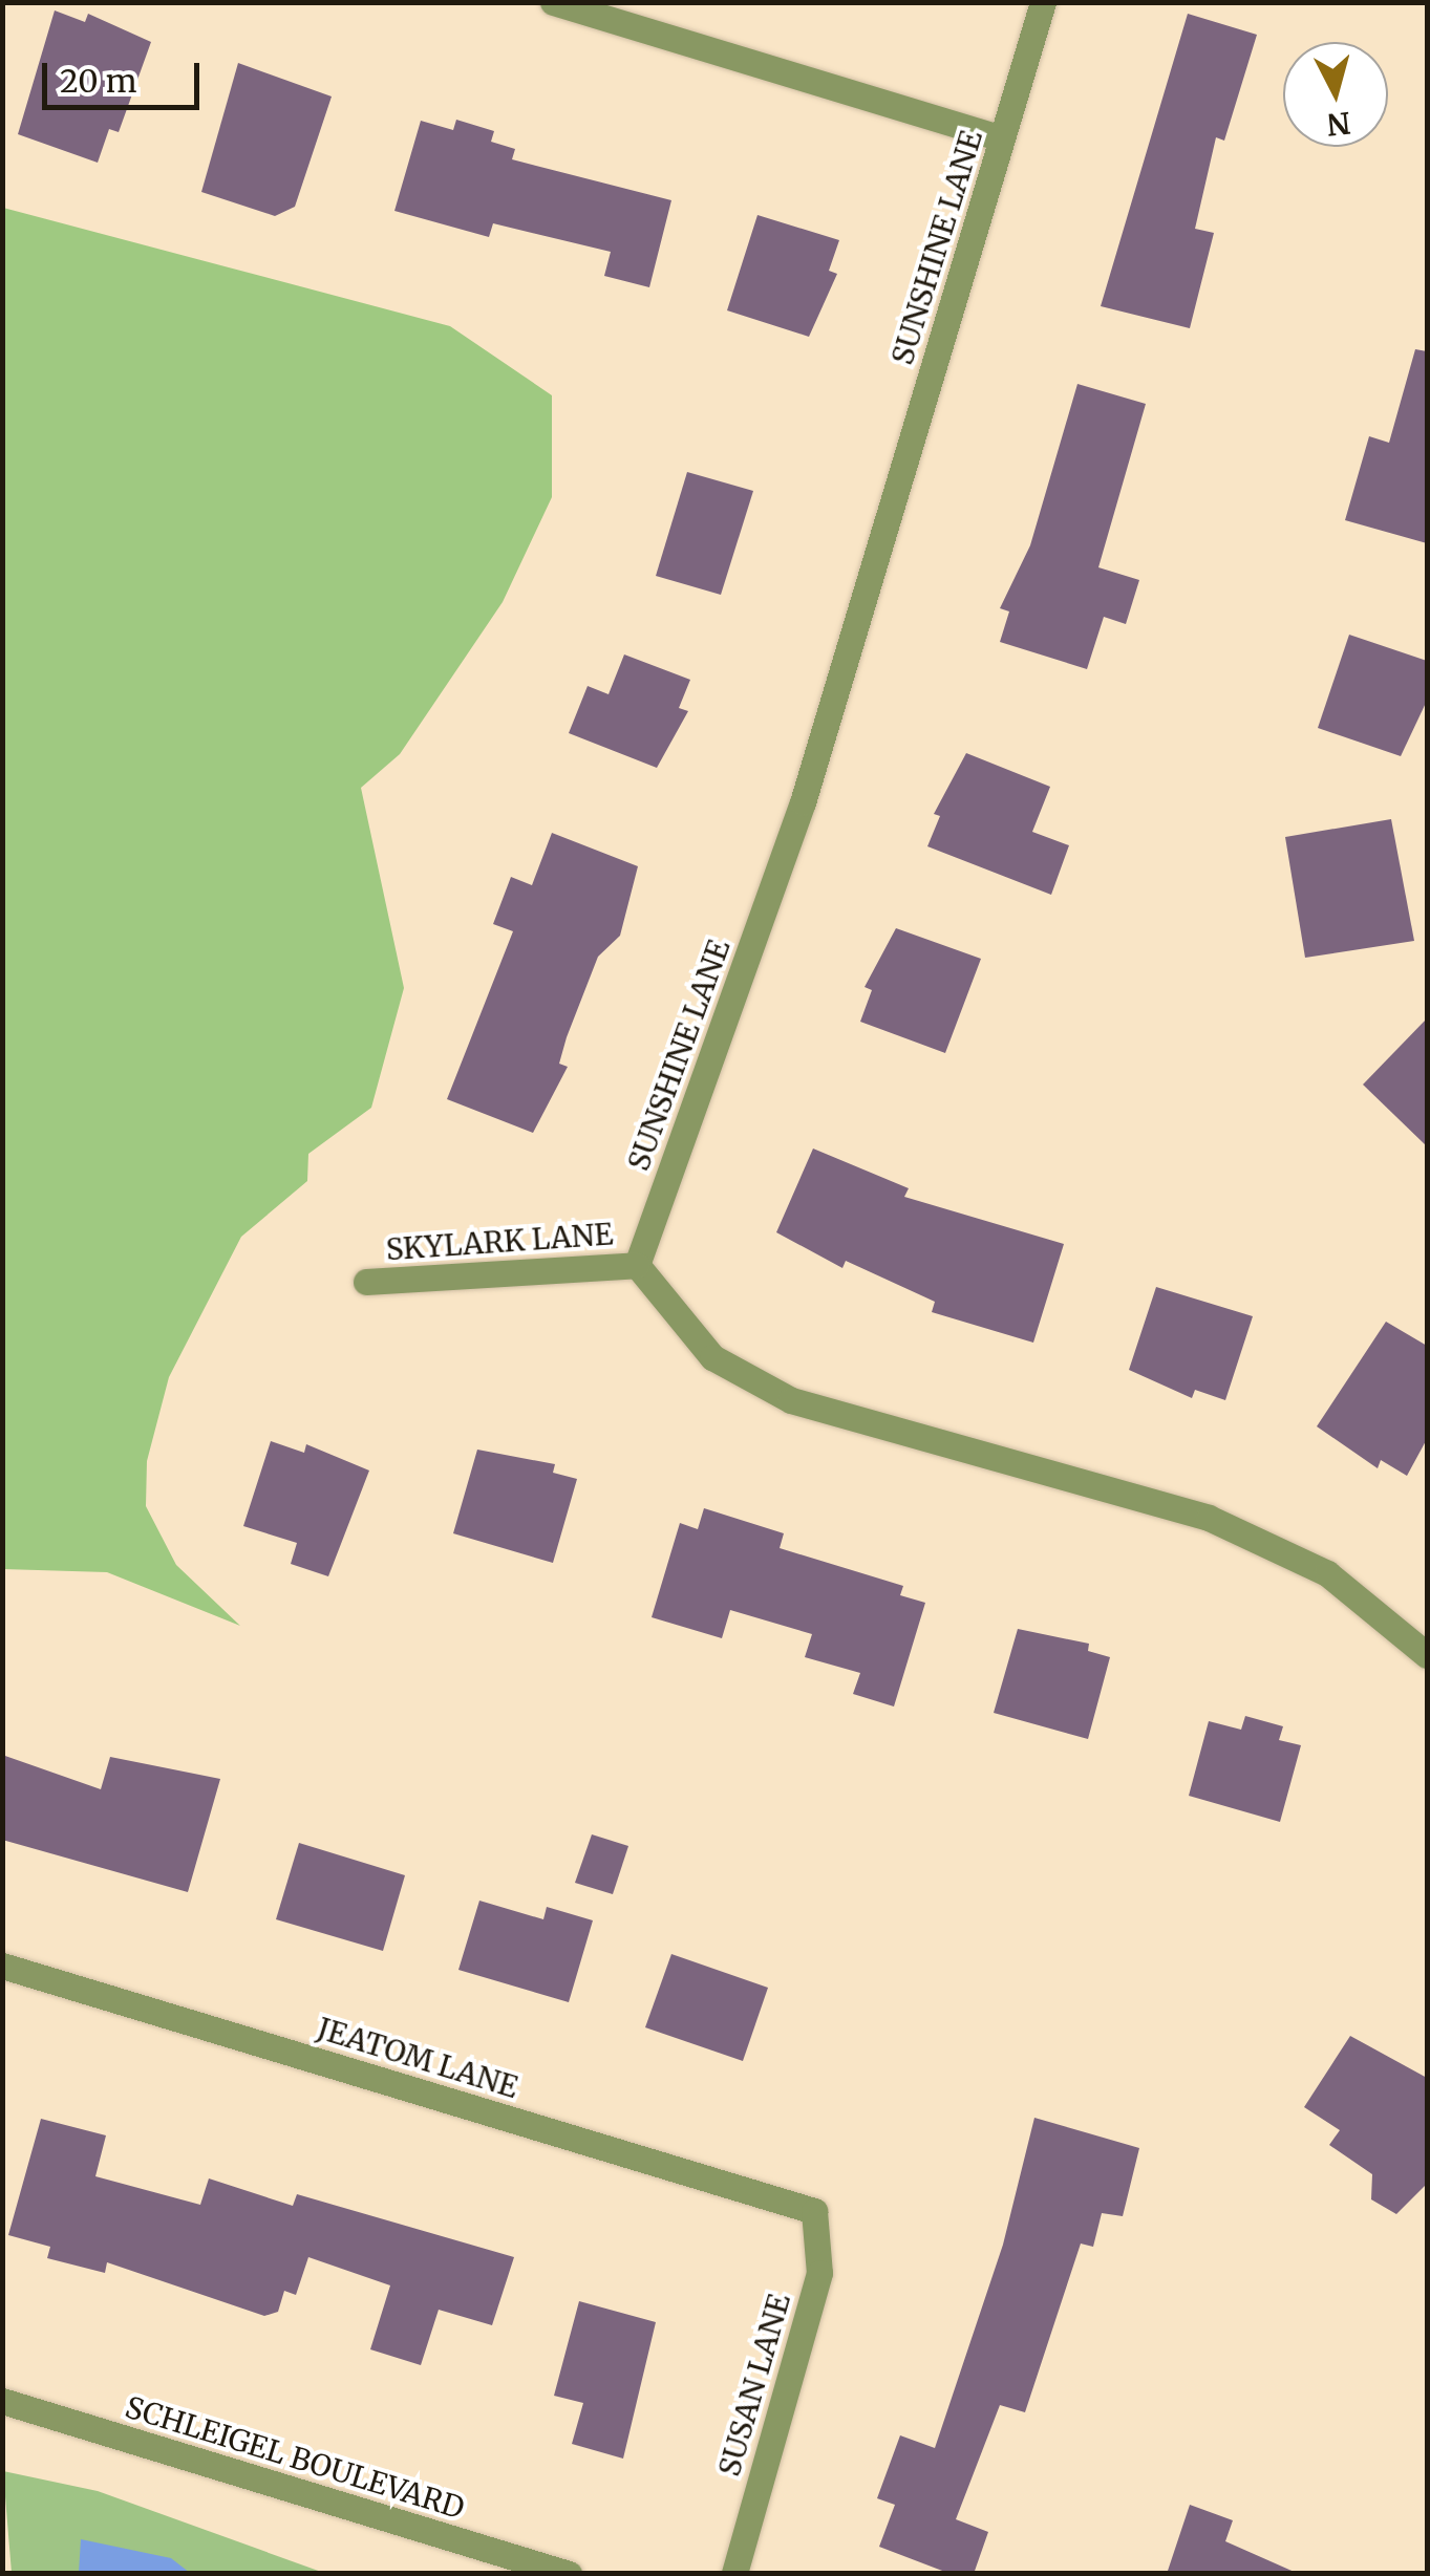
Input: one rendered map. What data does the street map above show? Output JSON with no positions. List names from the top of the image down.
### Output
{
  "streets": {
    "street": [
      "SUNSHINE LANE",
      "SKYLARK LANE",
      "JEATOM LANE",
      "SUSAN LANE",
      "SCHLEIGEL BOULEVARD"
    ]
  },
  "crossings": [
    ["SUNSHINE LANE", "SKYLARK LANE"],
    ["JEATOM LANE", "SUSAN LANE"]
  ],
  "scale_bar": "20 m",
  "north": "bottom"
}
